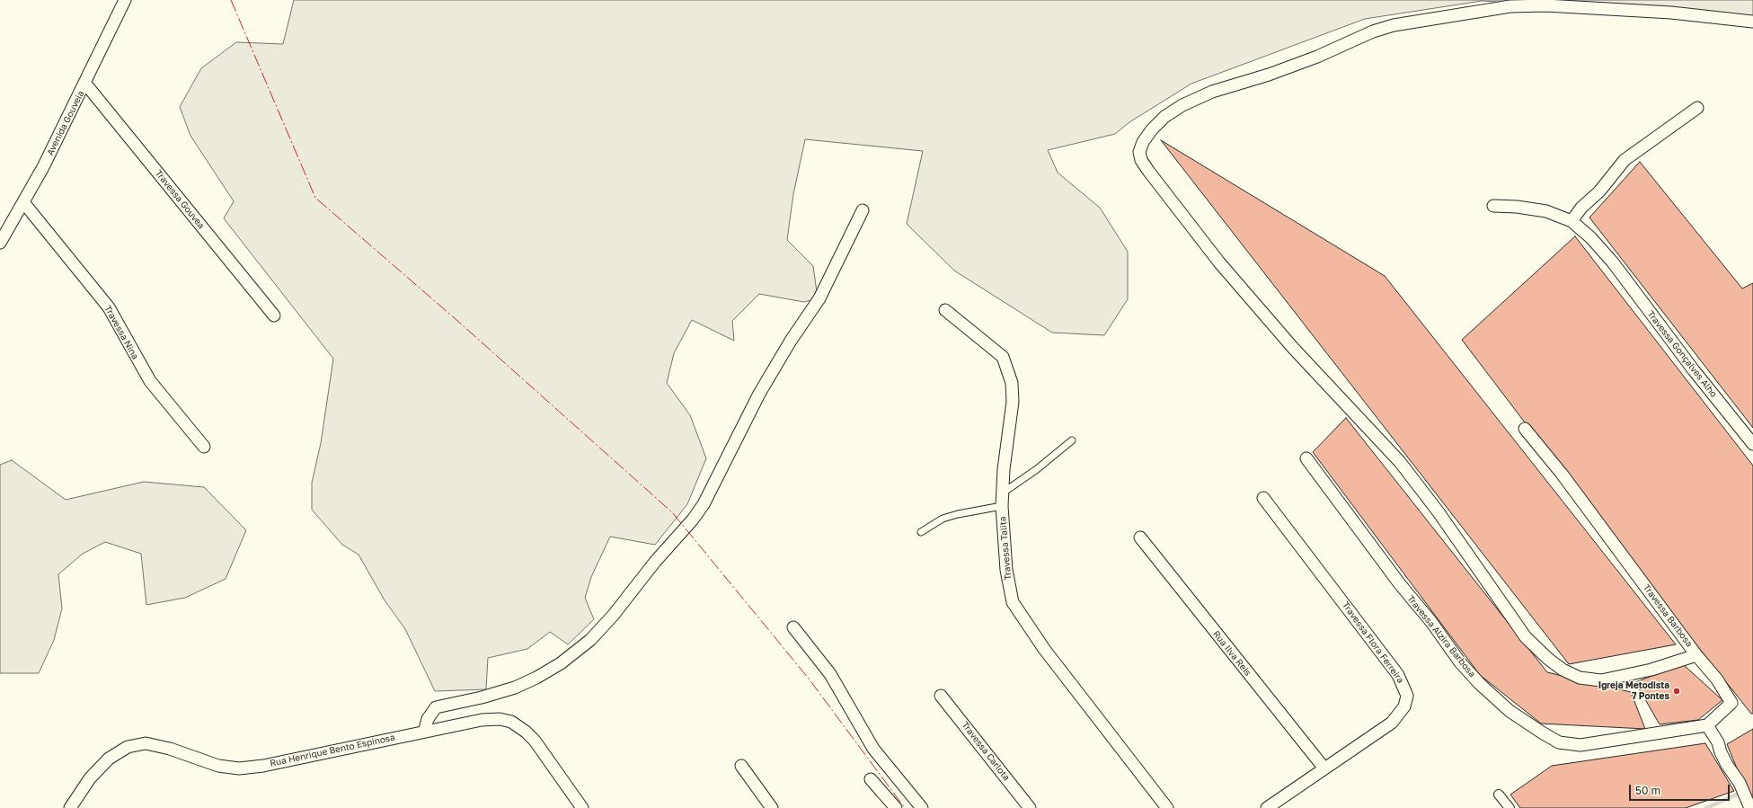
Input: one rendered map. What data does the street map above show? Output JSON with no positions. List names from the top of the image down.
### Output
{
  "streets": {
    "street": [
      "Avenida Gouveia",
      "Travessa Gouvea",
      "Travessa Nina",
      "Travessa Gonçalves Alho",
      "Travessa Talita",
      "Travessa Barbosa",
      "Travessa Alzira Barbosa",
      "Travessa Flora Ferreira",
      "Rua Ilva Reis",
      "Rua Henrique Bento Espinosa",
      "Travessa Carlota"
    ]
  },
  "crossings": [
    ["Avenida Gouveia", "Travessa Gouvea"],
    ["Avenida Gouveia", "Travessa Nina"],
    ["Travessa Barbosa", "Travessa Alzira Barbosa"],
    ["Travessa Flora Ferreira", "Rua Ilva Reis"]
  ],
  "places": ["Igreja Metodista 7 Pontes"],
  "scale_bar": "50 m"
}
